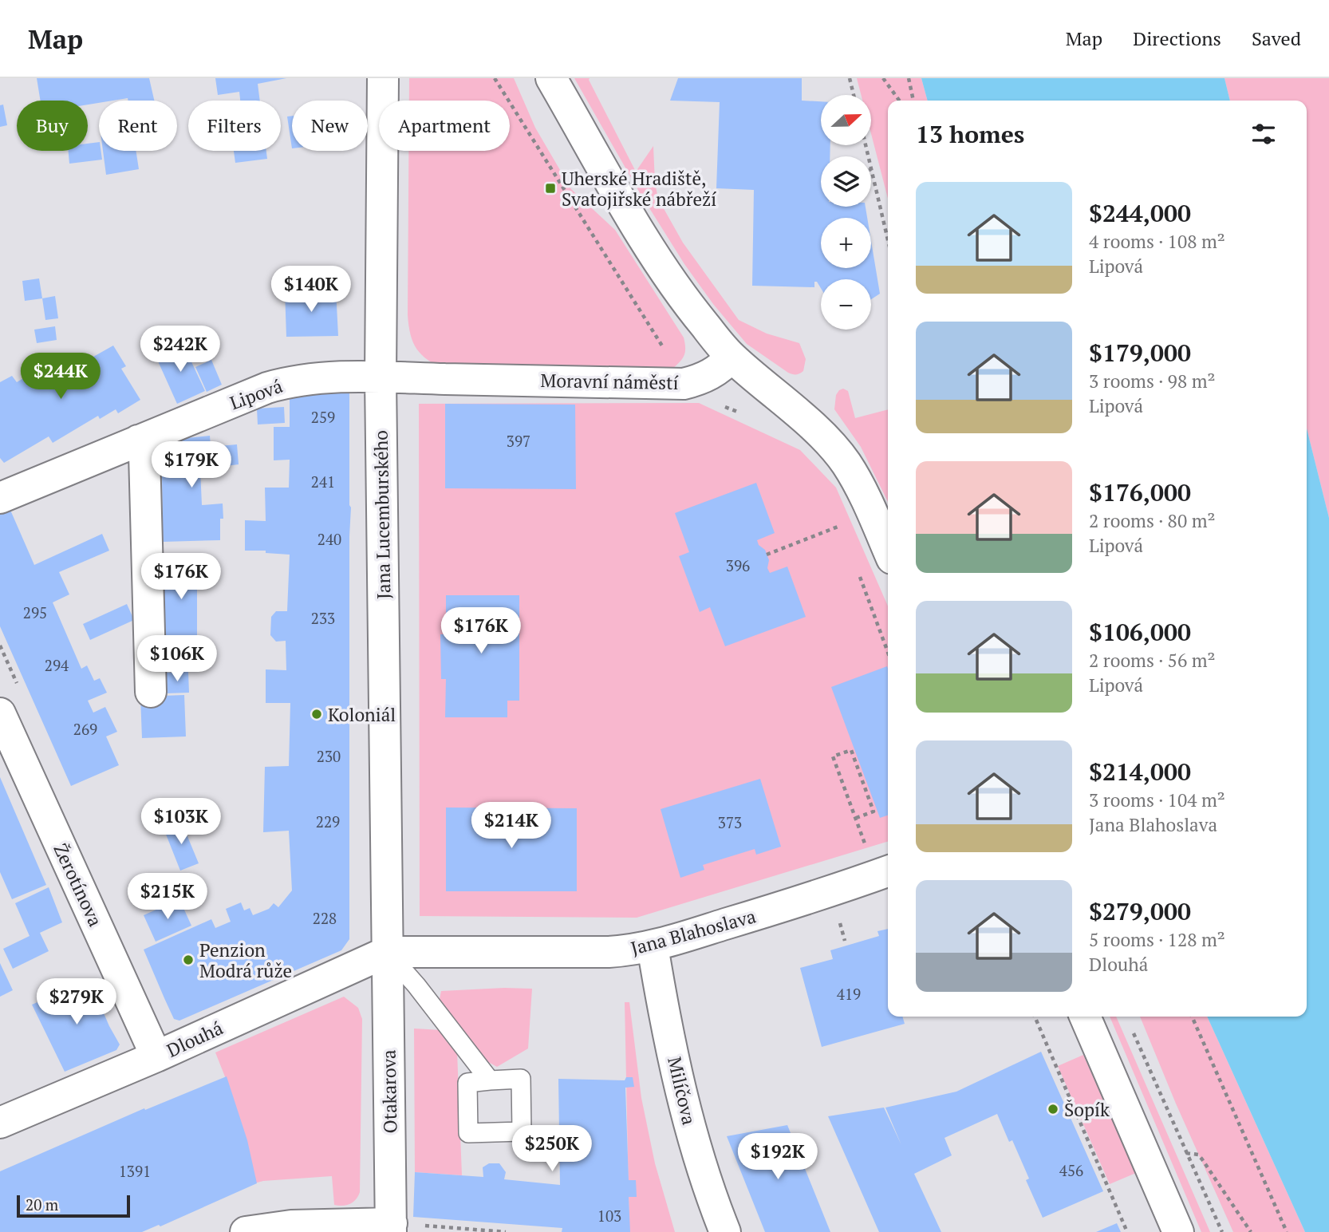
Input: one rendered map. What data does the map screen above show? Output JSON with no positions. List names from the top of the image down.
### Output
{
  "streets": {
    "street": [
      "Moravní náměstí",
      "Lipová",
      "Jana Lucemburského",
      "Žerotínova",
      "Jana Blahoslava",
      "Dlouhá",
      "Milíčova",
      "Otakarova"
    ]
  },
  "crossings": [
    ["Moravní náměstí", "Lipová"],
    ["Moravní náměstí", "Jana Lucemburského"],
    ["Lipová", "Jana Lucemburského"],
    ["Jana Lucemburského", "Jana Blahoslava"],
    ["Jana Lucemburského", "Dlouhá"],
    ["Jana Lucemburského", "Otakarova"],
    ["Žerotínova", "Dlouhá"],
    ["Jana Blahoslava", "Dlouhá"],
    ["Jana Blahoslava", "Milíčova"],
    ["Jana Blahoslava", "Otakarova"],
    ["Dlouhá", "Otakarova"]
  ],
  "places": {
    "transit": ["Uherské Hradiště, Svatojiřské nábřeží"],
    "other": ["Koloniál", "Penzion Modrá růže", "Šopík"]
  },
  "house_numbers": [
    "259",
    "397",
    "241",
    "240",
    "396",
    "295",
    "233",
    "294",
    "269",
    "230",
    "229",
    "373",
    "228",
    "419",
    "456",
    "1391",
    "103"
  ],
  "scale_bar": "20 m",
  "north": "right",
  "page": {
    "header": "Map",
    "nav": ["Map", "Directions", "Saved"],
    "map_buttons": ["+", "−"],
    "chip": [
      "Buy",
      "Rent",
      "Filters",
      "New",
      "Apartment"
    ],
    "heading": "13 homes",
    "list": [
      {
        "name": "$244,000",
        "note": "4 rooms · 108 m² · Lipová"
      },
      {
        "name": "$179,000",
        "note": "3 rooms · 98 m² · Lipová"
      },
      {
        "name": "$176,000",
        "note": "2 rooms · 80 m² · Lipová"
      },
      {
        "name": "$106,000",
        "note": "2 rooms · 56 m² · Lipová"
      },
      {
        "name": "$214,000",
        "note": "3 rooms · 104 m² · Jana Blahoslava"
      },
      {
        "name": "$279,000",
        "note": "5 rooms · 128 m² · Dlouhá"
      }
    ],
    "price": [
      "$140K",
      "$242K",
      "$244K",
      "$179K",
      "$176K",
      "$176K",
      "$106K",
      "$103K",
      "$214K",
      "$215K",
      "$279K",
      "$250K",
      "$192K"
    ],
    "scale": "20 m"
  }
}
